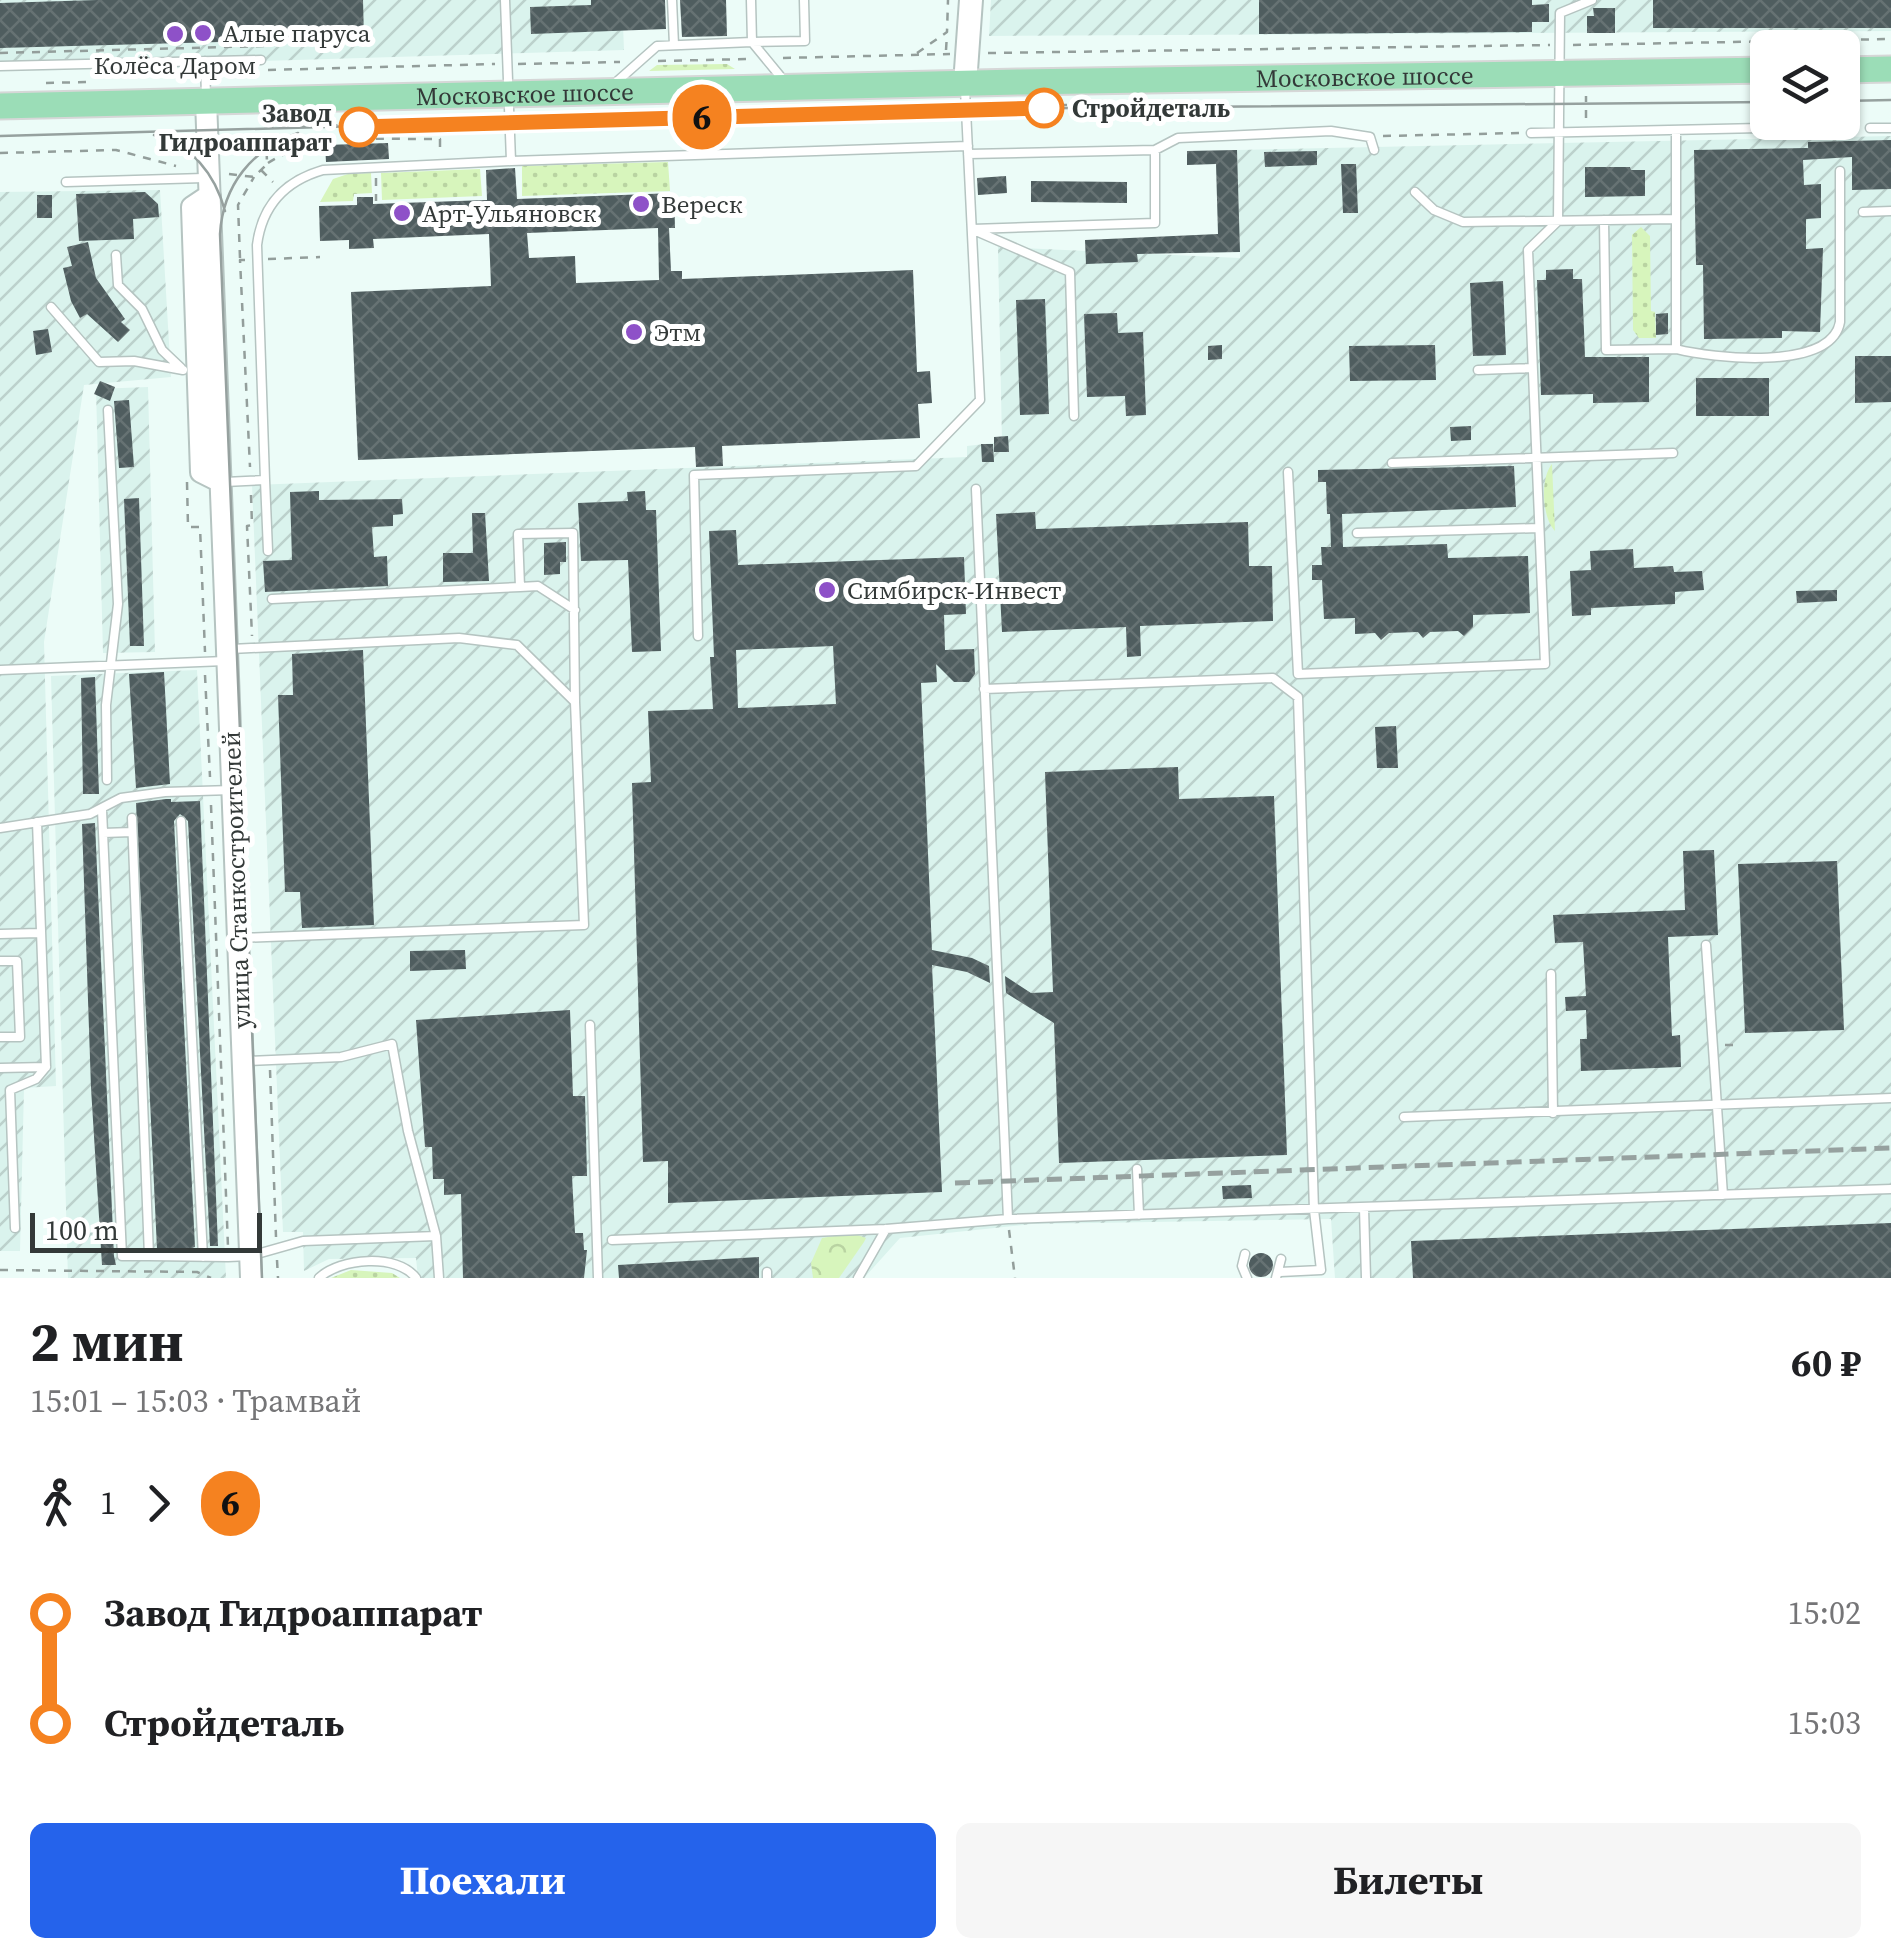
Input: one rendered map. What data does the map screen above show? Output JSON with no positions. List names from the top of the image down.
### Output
{
  "streets": {
    "main road": ["Московское шоссе"],
    "street": ["улица Станкостроителей"]
  },
  "crossings": [
    ["Московское шоссе", "улица Станкостроителей"]
  ],
  "places": [
    "Алые паруса",
    "Колёса Даром",
    "Стройдеталь",
    "Завод Гидроаппарат",
    "Вереск",
    "Арт-Ульяновск",
    "Этм",
    "Симбирск-Инвест"
  ],
  "lines": ["tram line 6"],
  "scale_bar": "100 m",
  "page": {
    "on_map": "6",
    "scale": "100 m",
    "heading": ["2 мин", "15:01 – 15:03 · Трамвай", "60 ₽"],
    "legs": ["1", "6"],
    "list": [
      {
        "name": "Завод Гидроаппарат",
        "value": "15:02"
      },
      {
        "name": "Стройдеталь",
        "value": "15:03"
      }
    ],
    "buttons": ["Поехали", "Билеты"]
  }
}
